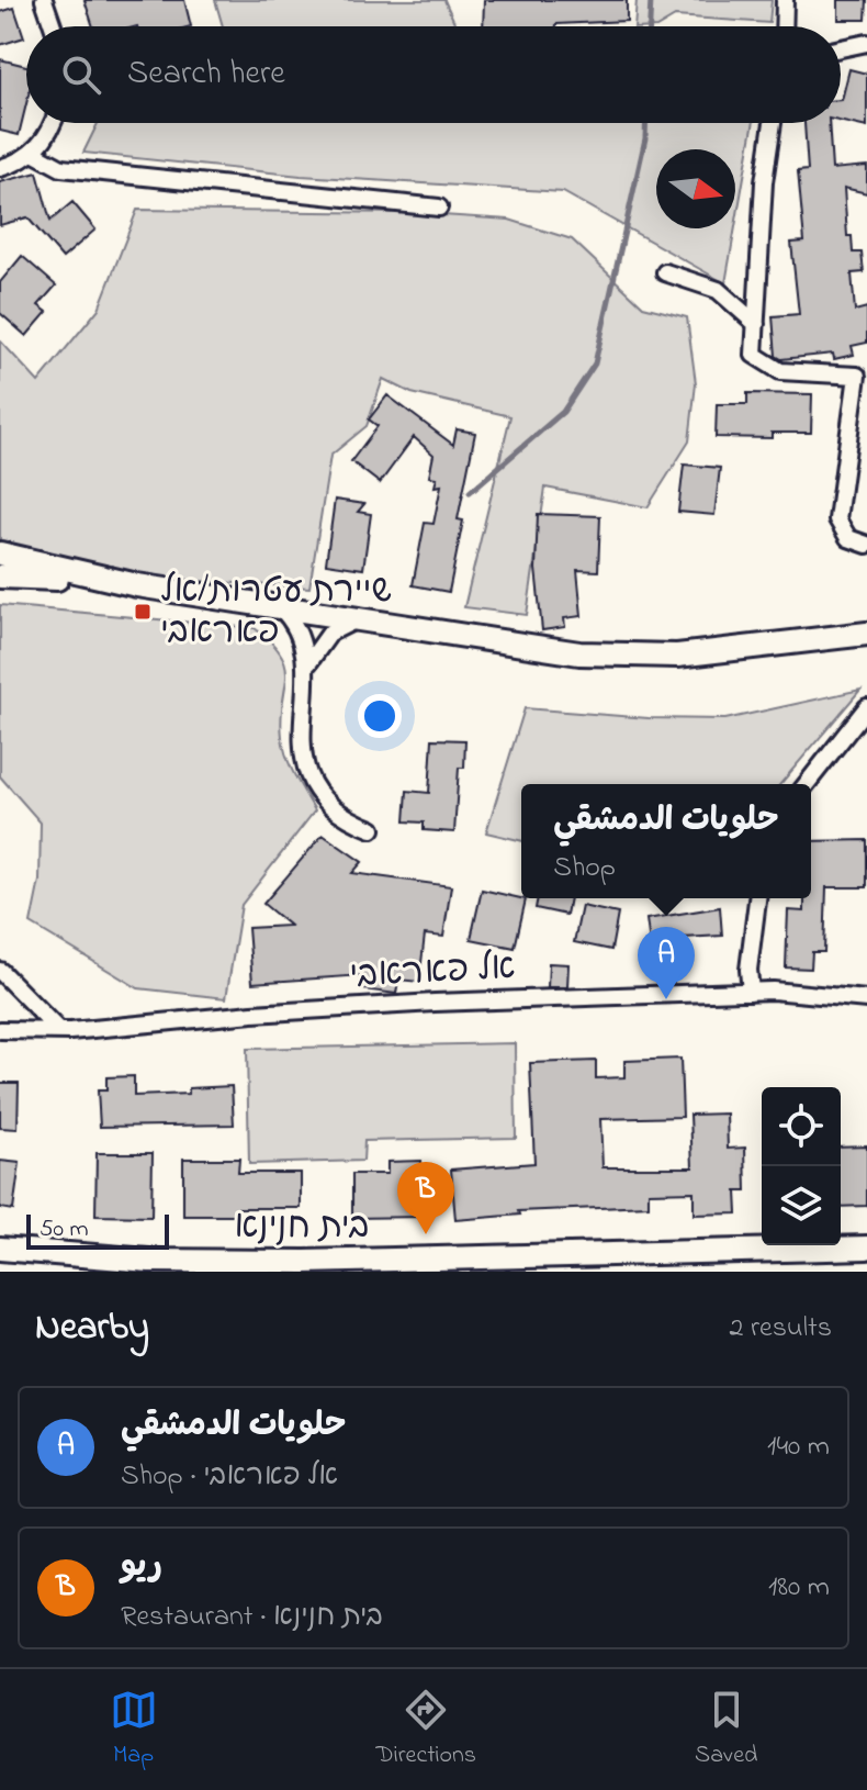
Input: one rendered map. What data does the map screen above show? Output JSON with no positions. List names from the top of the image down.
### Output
{
  "streets": {
    "main road": ["בית חנינא"],
    "street": ["אל פאראבי"]
  },
  "places": {
    "transit": ["שיירת עטרות/אל פאראבי"]
  },
  "scale_bar": "50 m",
  "north": "right",
  "page": {
    "search": "Search here",
    "popup": ["حلويات الدمشقي", "Shop"],
    "pins": ["A", "B"],
    "scale": "50 m",
    "heading": ["Nearby", "2 results"],
    "list": [
      {
        "mark": "A",
        "name": "حلويات الدمشقي",
        "note": "Shop · אל פאראבי",
        "value": "140 m"
      },
      {
        "mark": "B",
        "name": "ريو",
        "note": "Restaurant · בית חנינא",
        "value": "180 m"
      }
    ],
    "nav": ["Map", "Directions", "Saved"]
  }
}
